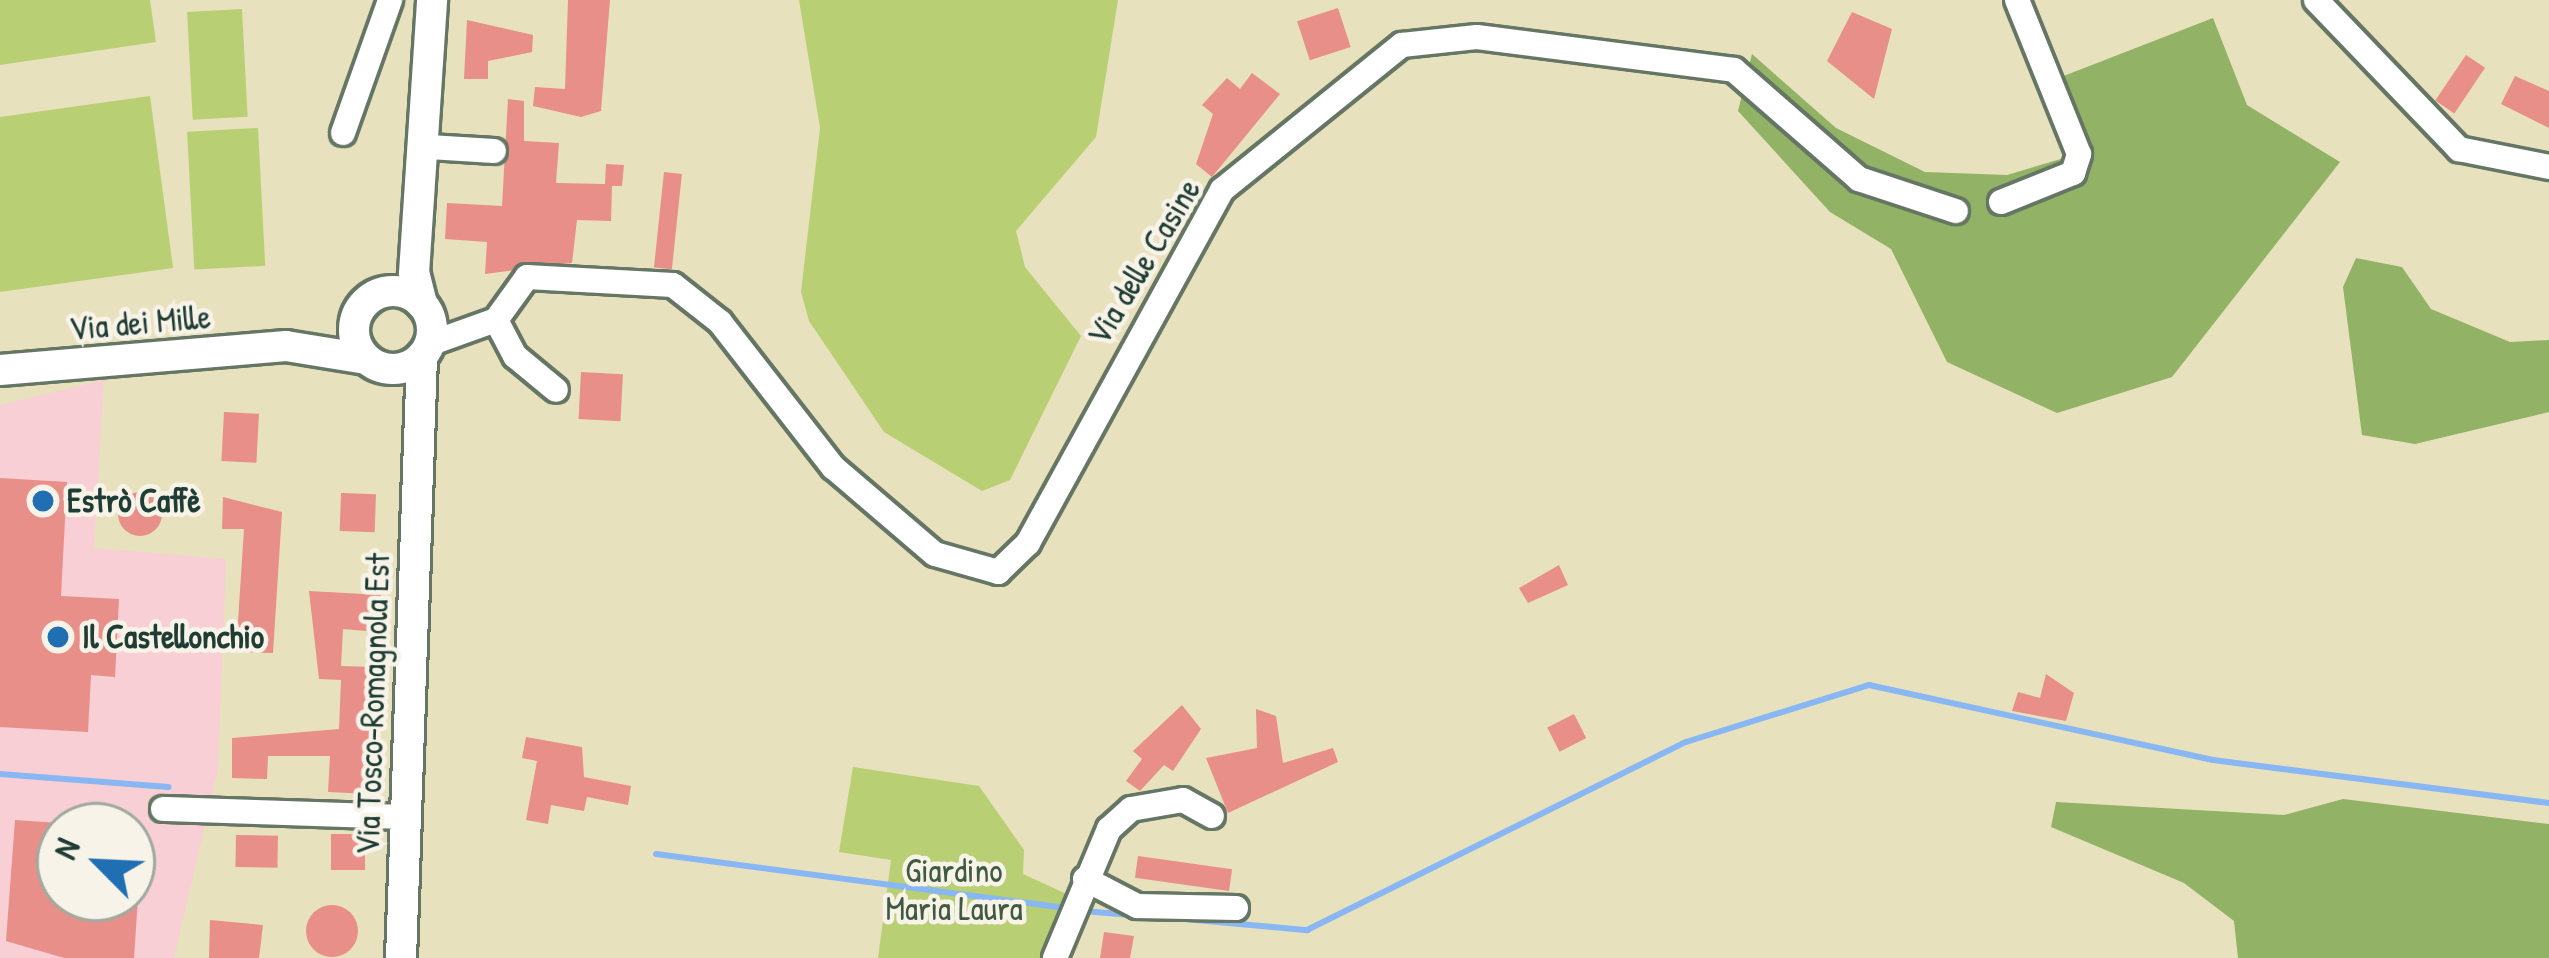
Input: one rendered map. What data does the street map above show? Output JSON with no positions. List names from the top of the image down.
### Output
{
  "streets": {
    "main road": ["Via dei Mille", "Via Tosco-Romagnola Est"],
    "street": ["Via delle Casine"]
  },
  "crossings": [
    ["Via dei Mille", "Via Tosco-Romagnola Est"]
  ],
  "parks": ["Giardino Maria Laura"],
  "places": ["Estrò Caffè", "Il Castellonchio"],
  "north": "top left"
}
